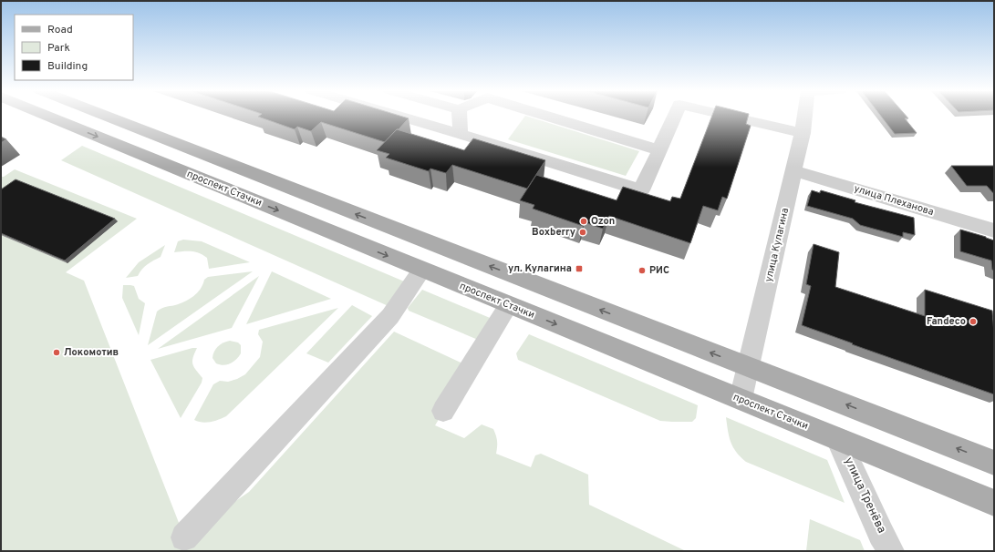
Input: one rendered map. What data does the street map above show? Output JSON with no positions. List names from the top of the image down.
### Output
{
  "streets": {
    "main road": ["проспект Стачки"],
    "street": ["улица Плеханова", "улица Кулагина", "улица Тренёва"]
  },
  "crossings": [
    ["проспект Стачки", "улица Кулагина"],
    ["проспект Стачки", "улица Тренёва"],
    ["улица Плеханова", "улица Кулагина"]
  ],
  "places": {
    "other": [
      "Ozon",
      "Boxberry",
      "РИС",
      "Fandeco",
      "Локомотив"
    ],
    "transit": ["ул. Кулагина"]
  },
  "legend": ["Road", "Park", "Building"]
}
